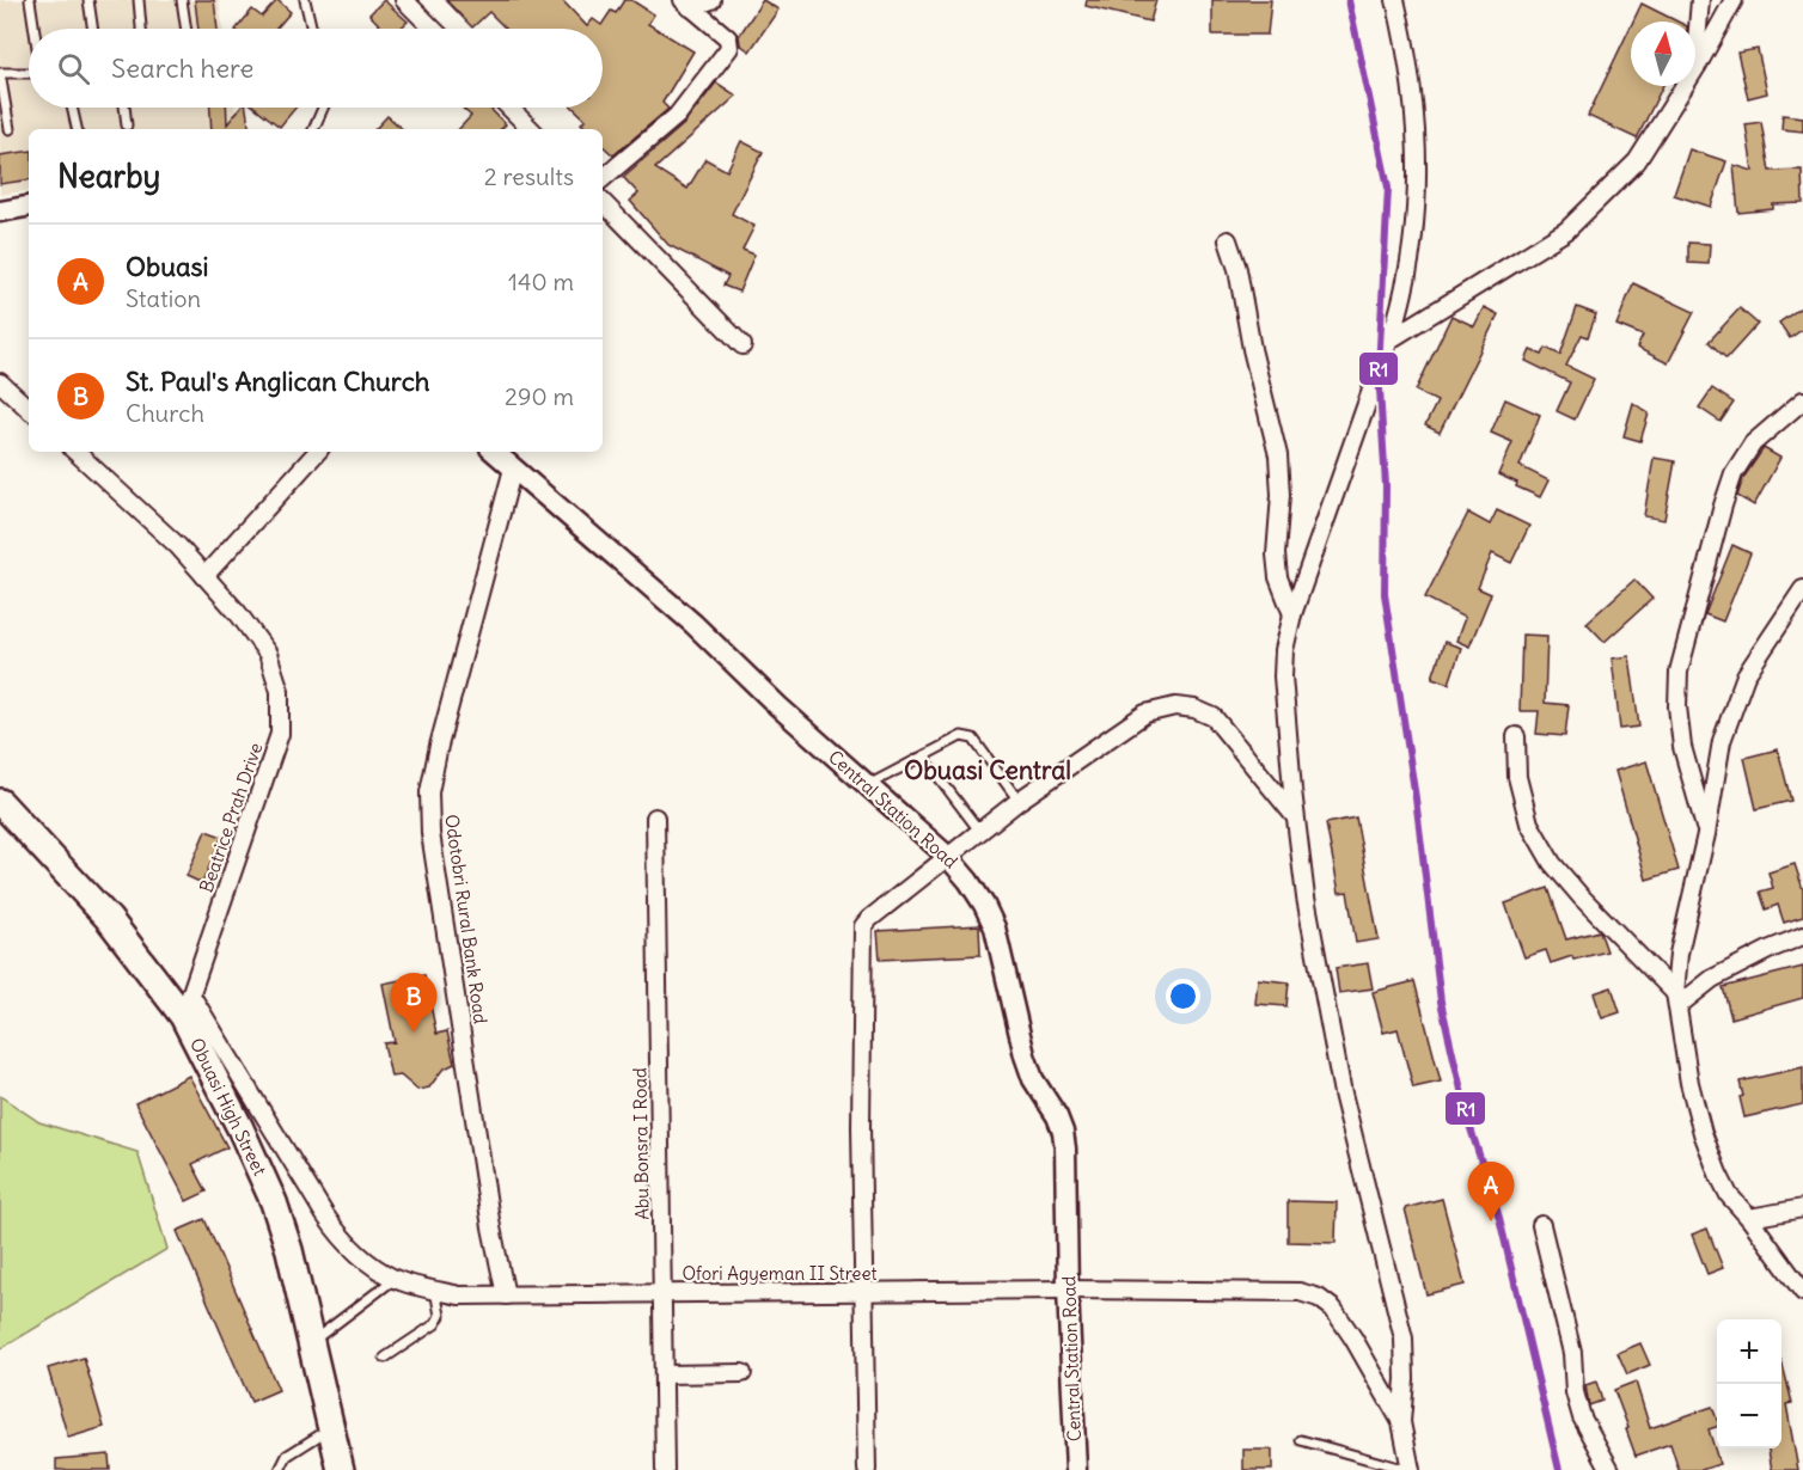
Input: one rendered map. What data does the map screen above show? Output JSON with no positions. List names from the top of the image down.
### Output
{
  "streets": {
    "main road": ["Obuasi High Street"],
    "street": [
      "Central Station Road",
      "Beatrice Prah Drive",
      "Odotobri Rural Bank Road",
      "Abu Bonsra I Road",
      "Ofori Agyeman II Street"
    ]
  },
  "crossings": [
    ["Central Station Road", "Odotobri Rural Bank Road"],
    ["Central Station Road", "Ofori Agyeman II Street"],
    ["Beatrice Prah Drive", "Obuasi High Street"],
    ["Beatrice Prah Drive", "Ofori Agyeman II Street"],
    ["Odotobri Rural Bank Road", "Ofori Agyeman II Street"],
    ["Obuasi High Street", "Ofori Agyeman II Street"],
    ["Abu Bonsra I Road", "Ofori Agyeman II Street"]
  ],
  "districts": ["Obuasi Central"],
  "lines": ["transit line R1"],
  "north": "top",
  "page": {
    "search": "Search here",
    "heading": ["Nearby", "2 results"],
    "list": [
      {
        "mark": "A",
        "name": "Obuasi",
        "note": "Station",
        "value": "140 m"
      },
      {
        "mark": "B",
        "name": "St. Paul's Anglican Church",
        "note": "Church",
        "value": "290 m"
      }
    ],
    "pins": ["B", "A"],
    "map_buttons": ["+", "−"]
  }
}
